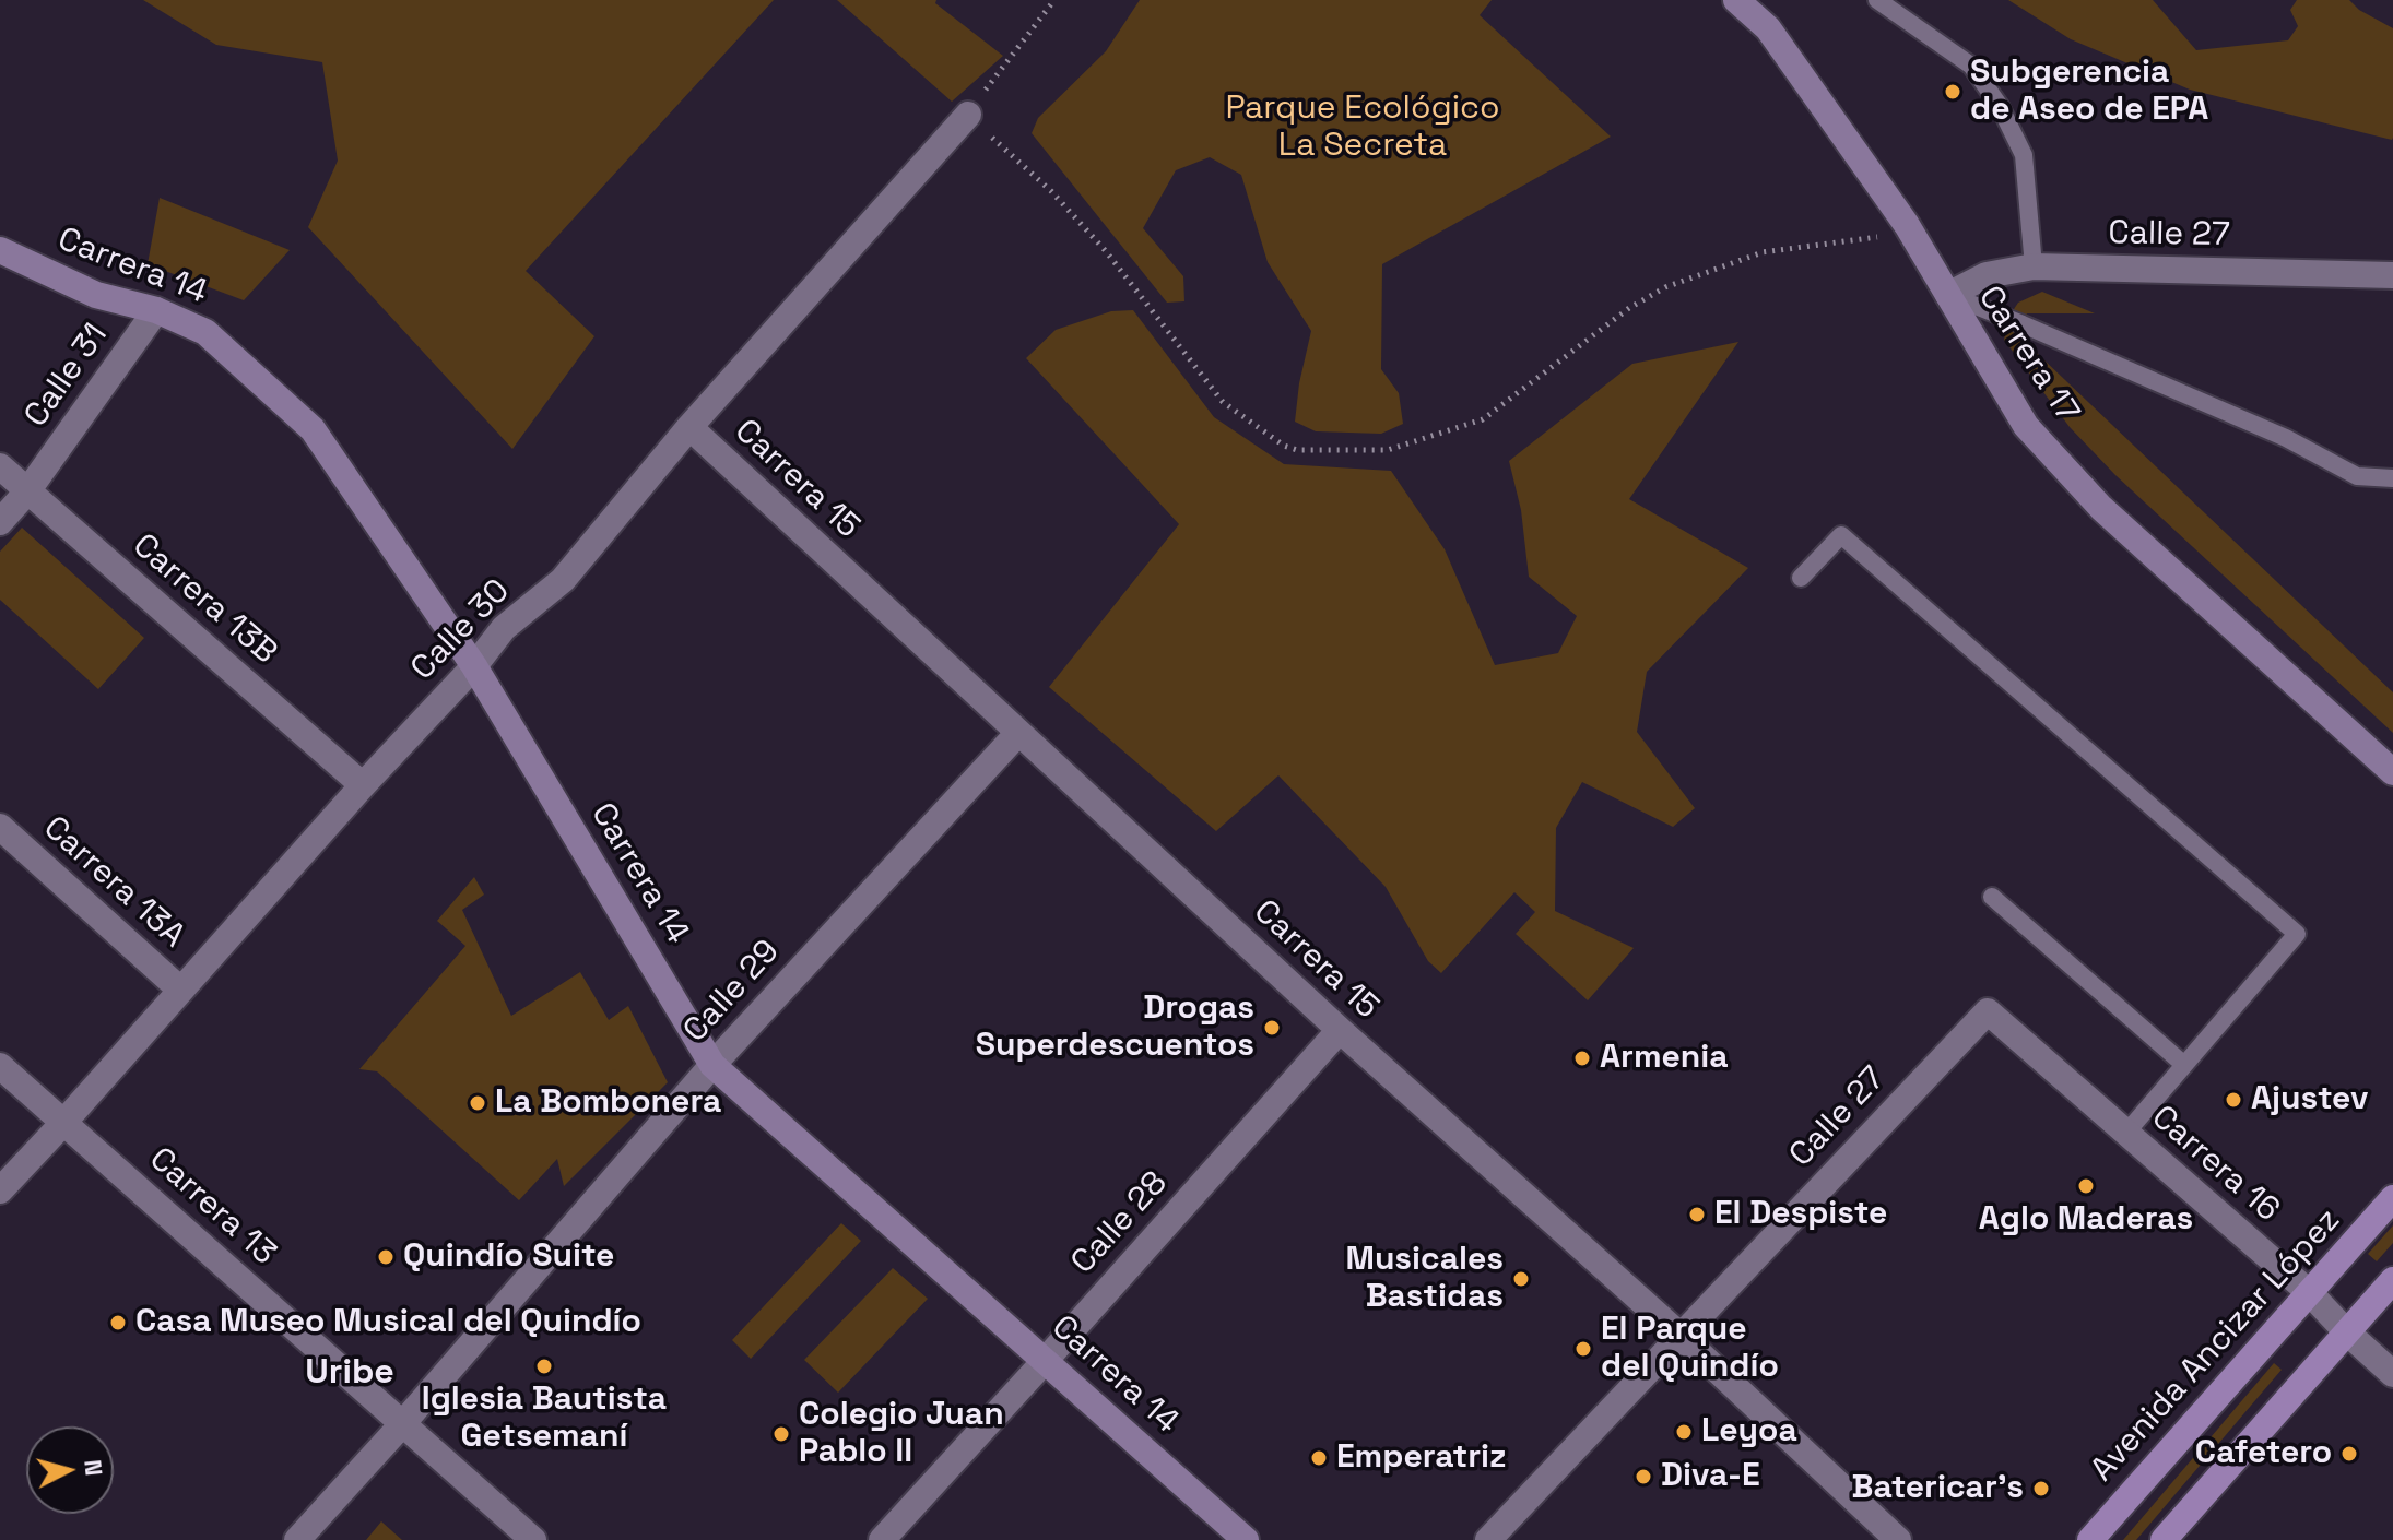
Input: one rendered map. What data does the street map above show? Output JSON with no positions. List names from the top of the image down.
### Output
{
  "streets": {
    "main road": ["Avenida Ancizar López"],
    "street": [
      "Calle 27",
      "Carrera 14",
      "Carrera 17",
      "Calle 31",
      "Carrera 15",
      "Carrera 13B",
      "Calle 30",
      "Carrera 13A",
      "Calle 29",
      "Carrera 16",
      "Carrera 13",
      "Calle 28"
    ]
  },
  "crossings": [
    ["Calle 27", "Carrera 17"],
    ["Calle 27", "Carrera 15"],
    ["Calle 27", "Carrera 16"],
    ["Carrera 14", "Calle 31"],
    ["Carrera 14", "Calle 30"],
    ["Carrera 14", "Calle 29"],
    ["Carrera 14", "Calle 28"],
    ["Calle 31", "Carrera 13B"],
    ["Carrera 15", "Calle 30"],
    ["Carrera 15", "Calle 29"],
    ["Carrera 15", "Calle 28"],
    ["Carrera 13B", "Calle 30"],
    ["Calle 30", "Carrera 13A"],
    ["Calle 30", "Carrera 13"],
    ["Calle 29", "Carrera 13"],
    ["Carrera 16", "Avenida Ancizar López"]
  ],
  "districts": ["Uribe"],
  "parks": ["Parque Ecológico La Secreta"],
  "places": [
    "Subgerencia de Aseo de EPA",
    "Drogas Superdescuentos",
    "Armenia",
    "Ajustev",
    "La Bombonera",
    "Aglo Maderas",
    "El Despiste",
    "Quindío Suite",
    "Musicales Bastidas",
    "Casa Museo Musical del Quindío",
    "El Parque del Quindío",
    "Iglesia Bautista Getsemaní",
    "Leyoa",
    "Colegio Juan Pablo II",
    "Cafetero",
    "Emperatriz",
    "Diva-E",
    "Batericar's"
  ],
  "north": "right"
}
